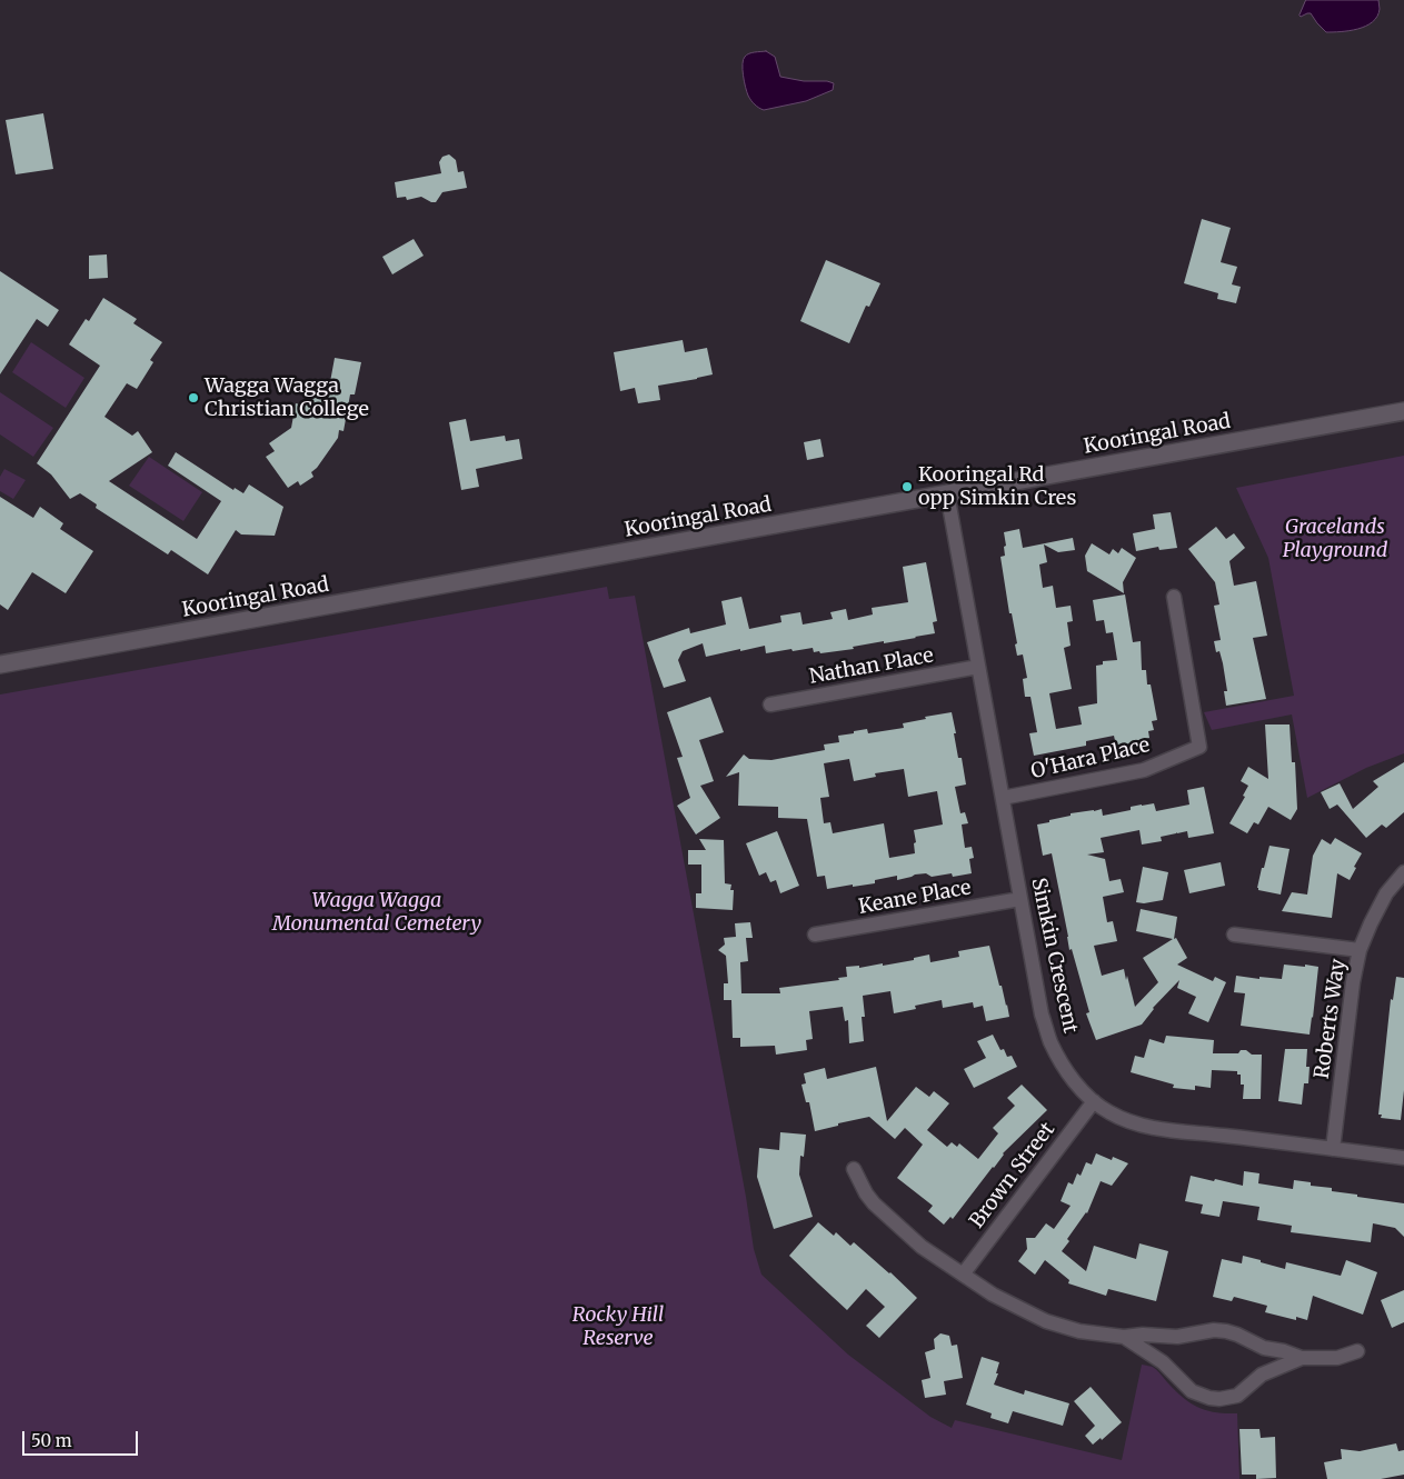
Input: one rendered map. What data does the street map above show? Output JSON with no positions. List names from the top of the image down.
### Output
{
  "streets": {
    "main road": ["Kooringal Road"],
    "street": [
      "Nathan Place",
      "O'Hara Place",
      "Keane Place",
      "Simkin Crescent",
      "Roberts Way",
      "Brown Street"
    ]
  },
  "crossings": [
    ["Kooringal Road", "Simkin Crescent"],
    ["Nathan Place", "Simkin Crescent"],
    ["O'Hara Place", "Simkin Crescent"],
    ["Keane Place", "Simkin Crescent"],
    ["Simkin Crescent", "Roberts Way"],
    ["Simkin Crescent", "Brown Street"]
  ],
  "parks": ["Gracelands Playground", "Wagga Wagga Monumental Cemetery", "Rocky Hill Reserve"],
  "places": ["Wagga Wagga Christian College", "Kooringal Rd opp Simkin Cres"],
  "scale_bar": "50 m"
}
